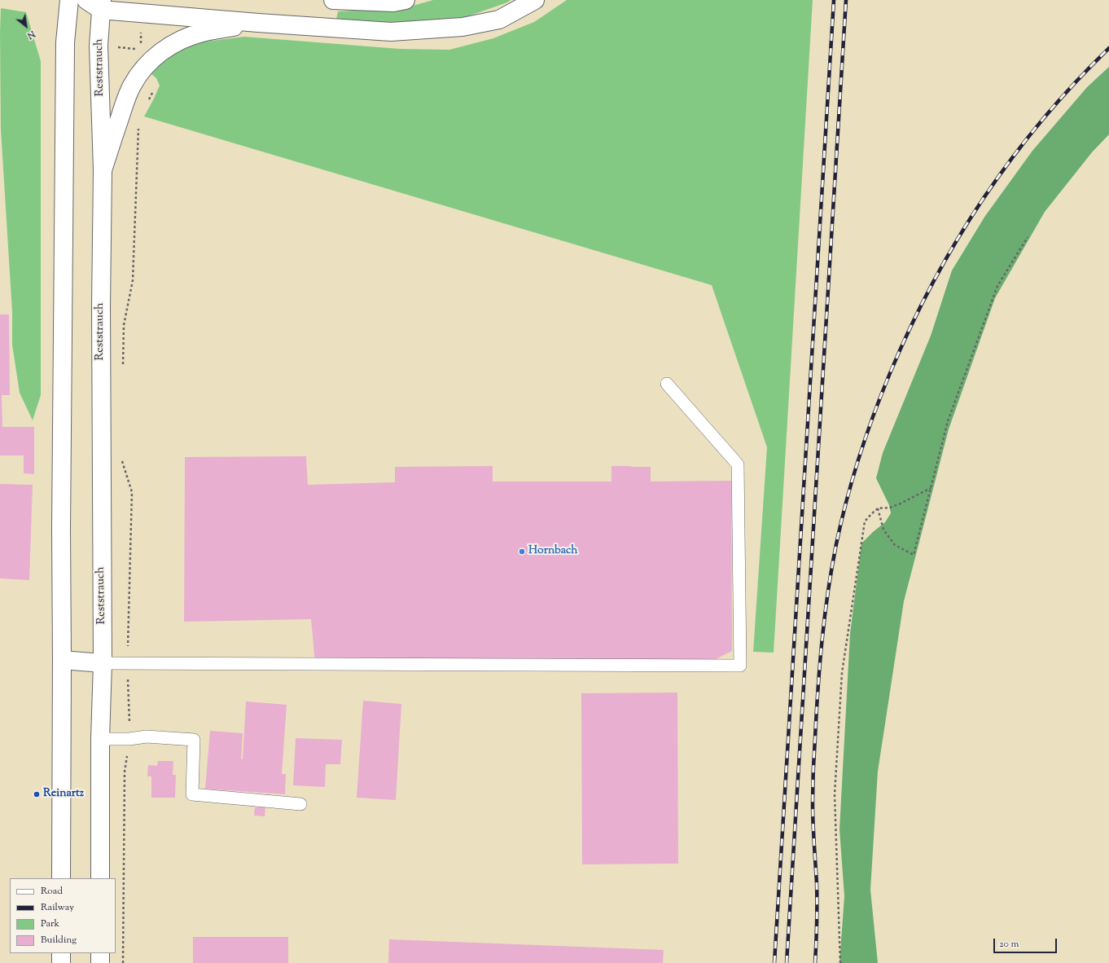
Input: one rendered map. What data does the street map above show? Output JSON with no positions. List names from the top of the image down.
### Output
{
  "streets": {
    "main road": ["Reststrauch"]
  },
  "places": ["Hornbach", "Reinartz"],
  "legend": [
    "Road",
    "Railway",
    "Park",
    "Building"
  ],
  "scale_bar": "20 m",
  "north": "bottom right"
}
